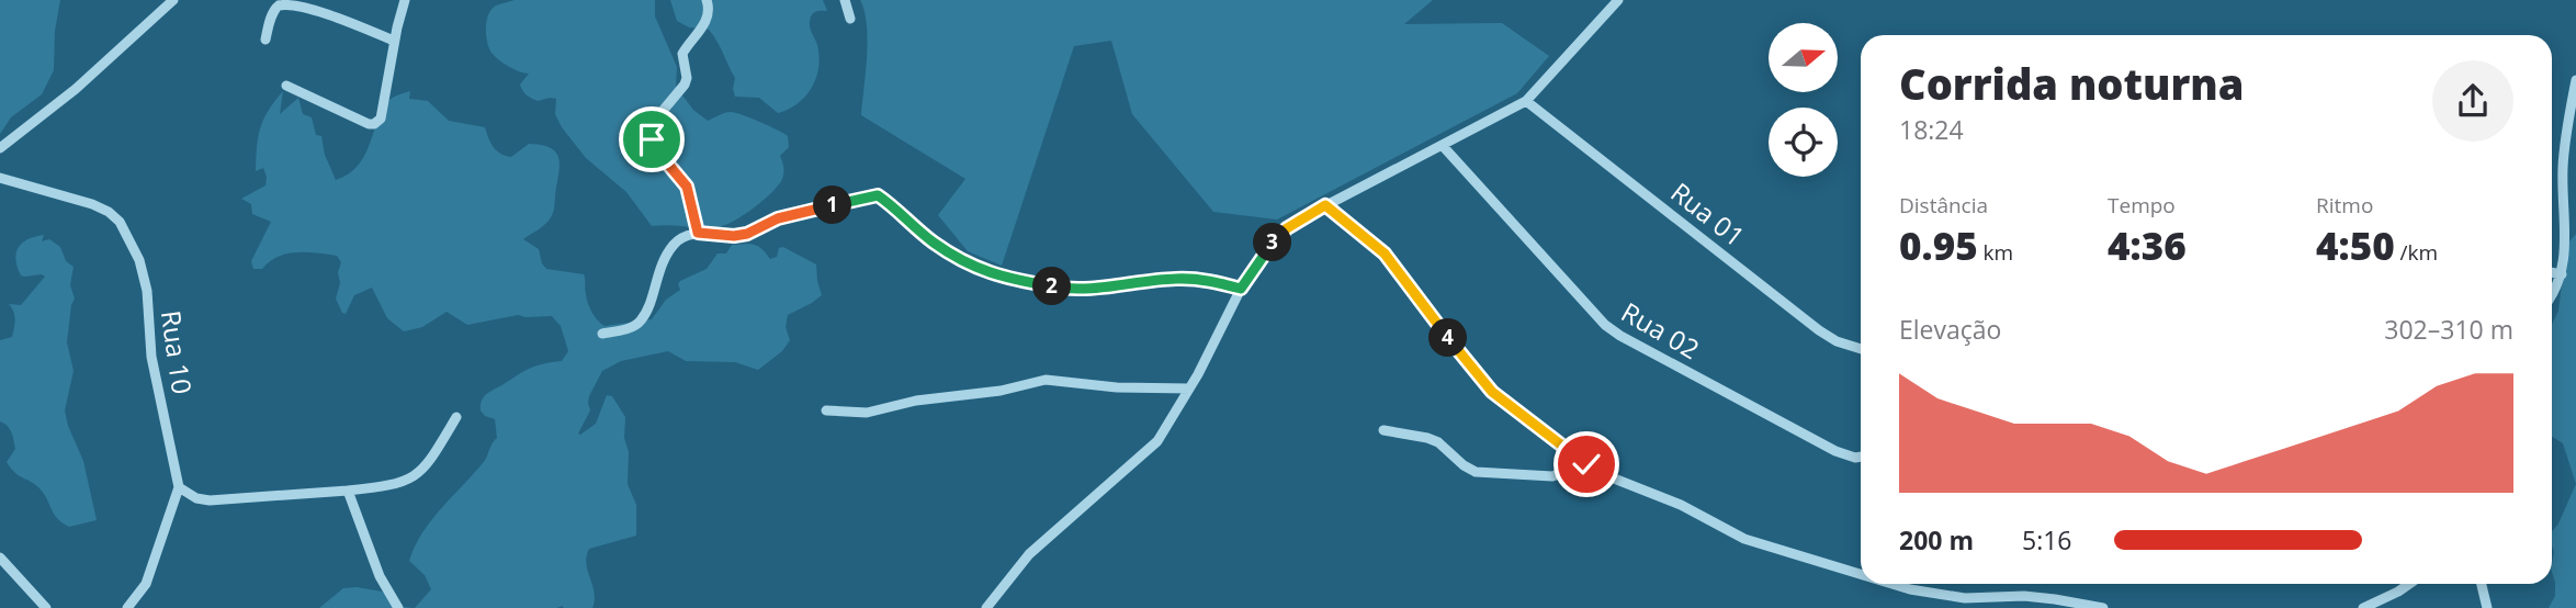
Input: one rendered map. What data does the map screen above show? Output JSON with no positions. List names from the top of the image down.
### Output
{
  "streets": {
    "street": ["Rua 01", "Rua 02", "Rua 10"]
  },
  "north": "right",
  "page": {
    "heading": ["Corrida noturna", "18:24"],
    "stats": [
      ["Distância", "0.95 km"],
      ["Tempo", "4:36"],
      ["Ritmo", "4:50 /km"]
    ],
    "pins": [
      "1",
      "3",
      "2",
      "4"
    ],
    "chart": ["Elevação", "302–310 m"],
    "list": [
      {
        "name": "200 m",
        "note": "5:16"
      }
    ]
  }
}
